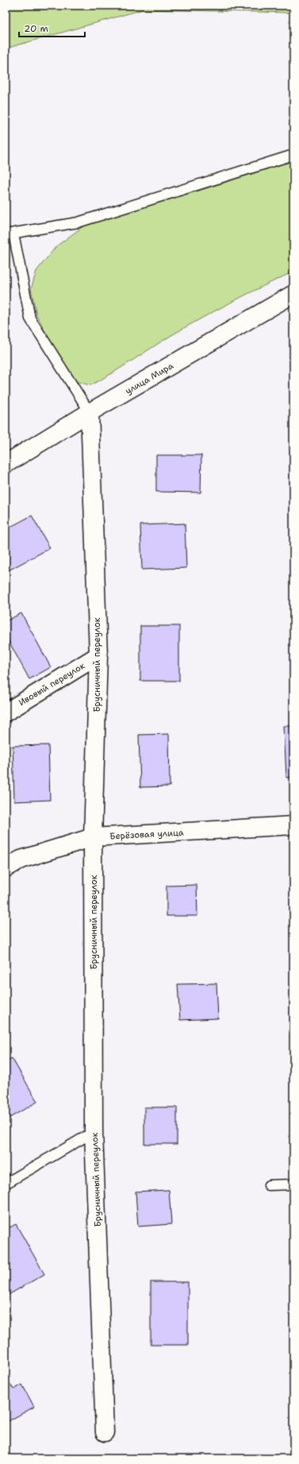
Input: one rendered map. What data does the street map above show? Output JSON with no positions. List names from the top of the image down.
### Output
{
  "streets": {
    "street": [
      "улица Мира",
      "Брусничный переулок",
      "Ивовый переулок",
      "Берёзовая улица"
    ]
  },
  "crossings": [
    ["улица Мира", "Брусничный переулок"],
    ["Брусничный переулок", "Ивовый переулок"],
    ["Брусничный переулок", "Берёзовая улица"]
  ],
  "scale_bar": "20 m"
}
